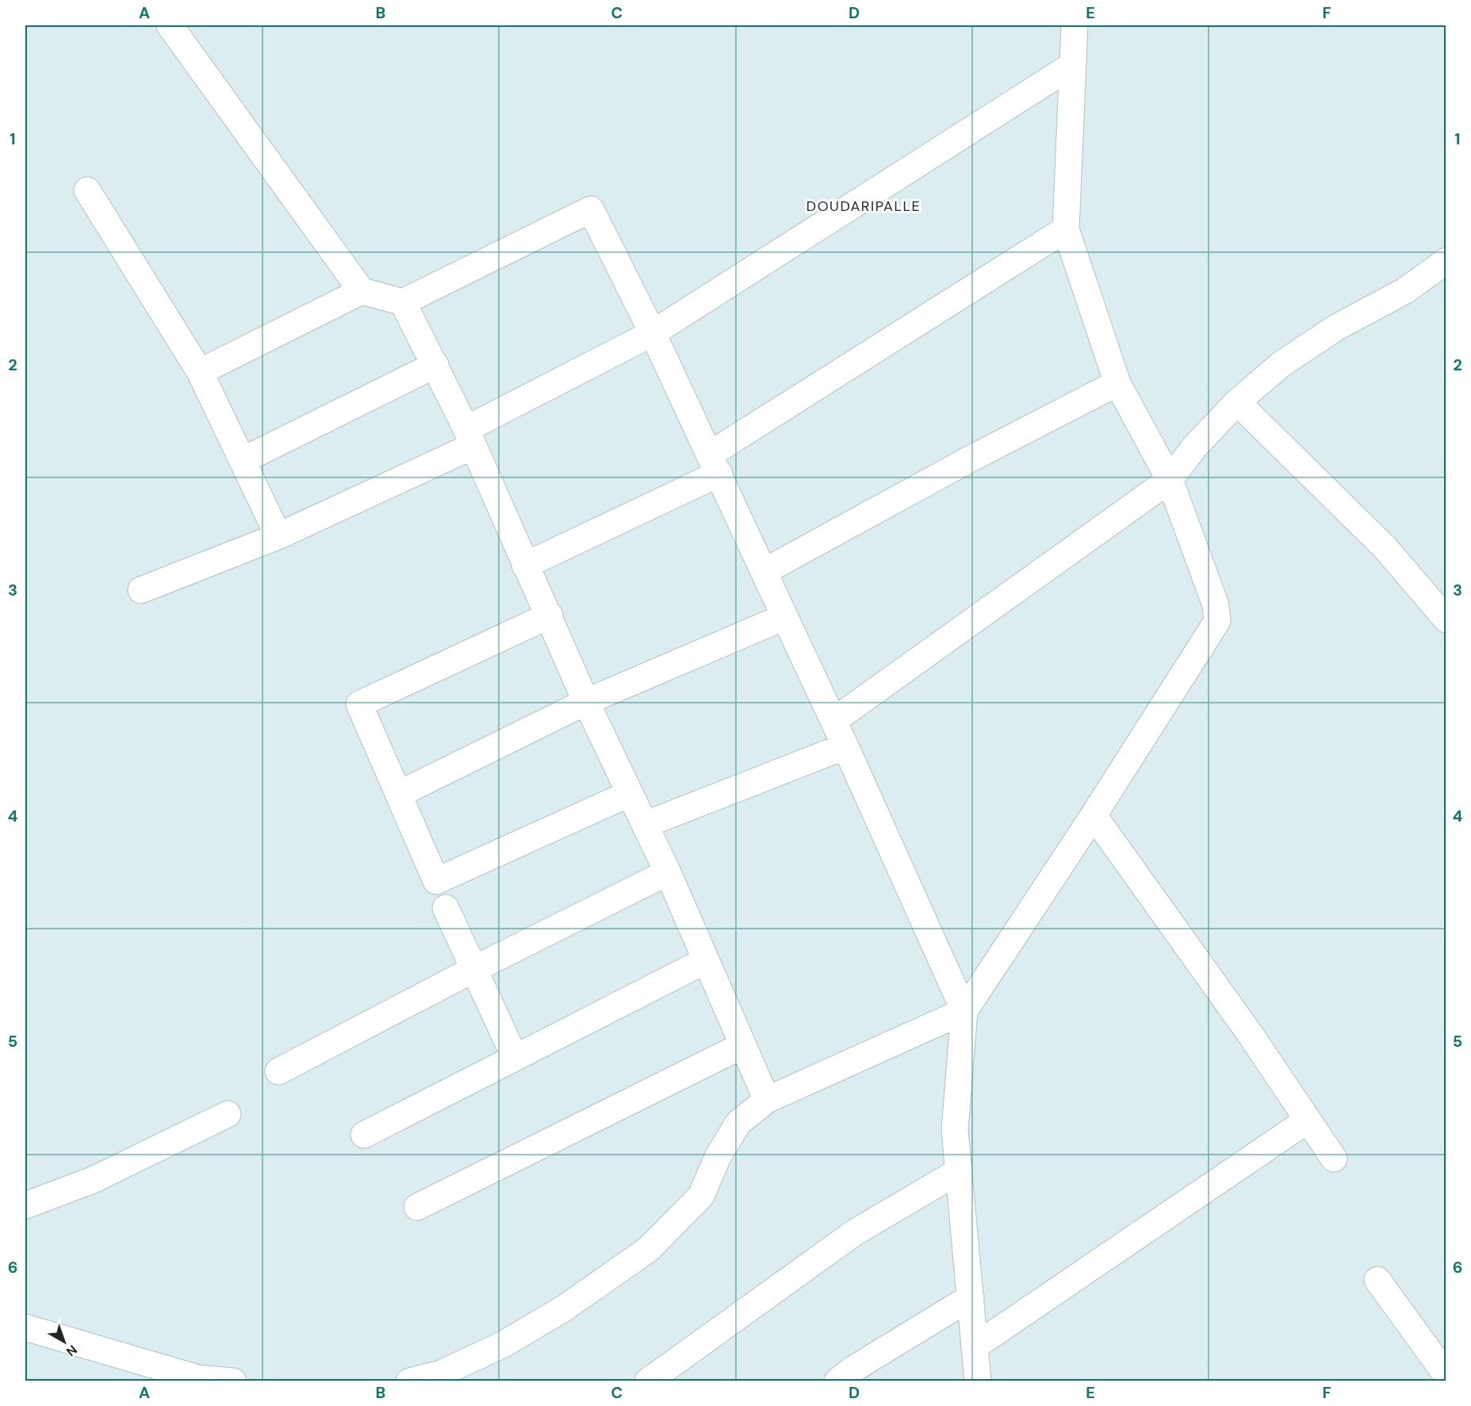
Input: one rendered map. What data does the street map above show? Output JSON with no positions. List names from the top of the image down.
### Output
{
  "districts": ["DOUDARIPALLE"],
  "north": "bottom right",
  "grid": {
    "columns": [
      "A",
      "B",
      "C",
      "D",
      "E",
      "F"
    ],
    "rows": [
      "1",
      "2",
      "3",
      "4",
      "5",
      "6"
    ]
  }
}
